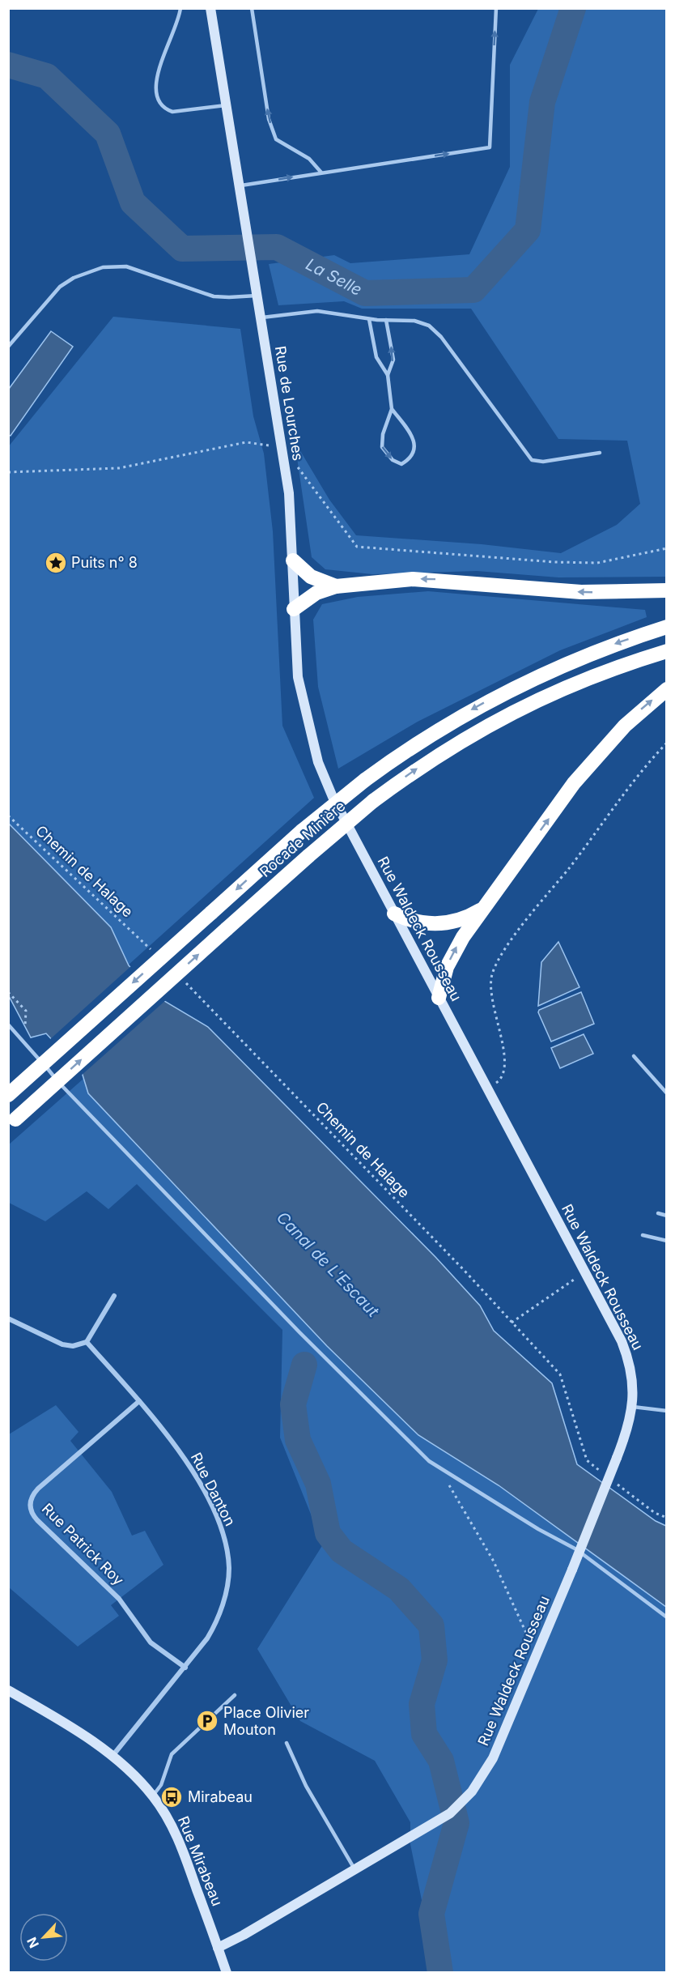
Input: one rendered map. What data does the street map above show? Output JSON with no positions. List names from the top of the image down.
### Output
{
  "streets": {
    "highway": ["Rocade Minière"],
    "street": [
      "Rue de Lourches",
      "Rue Waldeck Rousseau",
      "Rue Danton",
      "Rue Patrick Roy",
      "Rue Mirabeau"
    ],
    "path": ["Chemin de Halage"]
  },
  "crossings": [
    ["Rue de Lourches", "Rue Waldeck Rousseau"],
    ["Rue Waldeck Rousseau", "Rue Mirabeau"],
    ["Rue Danton", "Rue Patrick Roy"],
    ["Rue Danton", "Rue Mirabeau"]
  ],
  "water": ["La Selle", "Canal de L'Escaut"],
  "places": {
    "place": ["Puits n° 8"],
    "parking": ["Place Olivier Mouton"],
    "bus stop": ["Mirabeau"]
  },
  "north": "bottom left"
}
